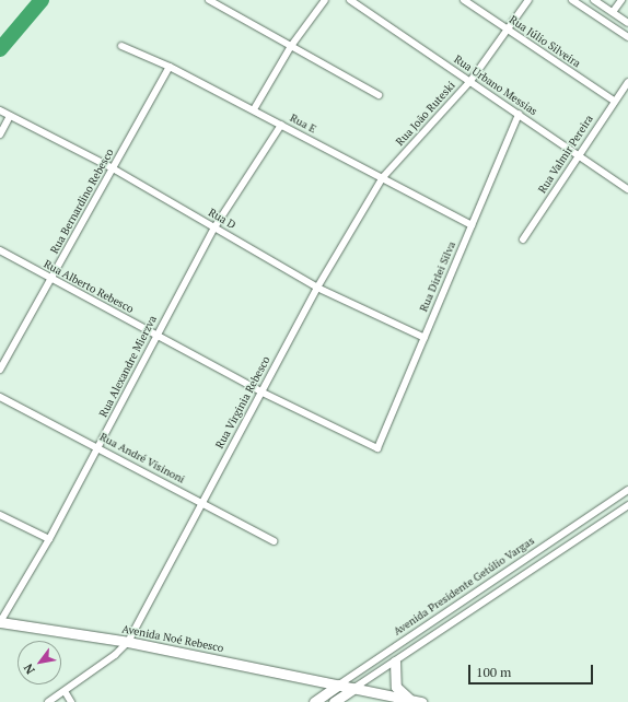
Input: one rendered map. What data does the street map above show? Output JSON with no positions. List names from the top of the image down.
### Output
{
  "streets": {
    "main road": ["Avenida Presidente Getúlio Vargas", "Avenida Noé Rebesco"],
    "street": [
      "Rua Júlio Silveira",
      "Rua Urbano Messias",
      "Rua João Ruteski",
      "Rua E",
      "Rua Valmir Pereira",
      "Rua Bernardino Rebesco",
      "Rua D",
      "Rua Dirlei Silva",
      "Rua Alberto Rebesco",
      "Rua Alexandre Mierzva",
      "Rua Virginia Rebesco",
      "Rua André Visinoni"
    ]
  },
  "crossings": [
    ["Rua Júlio Silveira", "Rua João Ruteski"],
    ["Rua Júlio Silveira", "Rua Valmir Pereira"],
    ["Rua Urbano Messias", "Rua João Ruteski"],
    ["Rua Urbano Messias", "Rua Valmir Pereira"],
    ["Rua Urbano Messias", "Rua Dirlei Silva"],
    ["Rua João Ruteski", "Rua E"],
    ["Rua João Ruteski", "Rua Virginia Rebesco"],
    ["Rua E", "Rua Bernardino Rebesco"],
    ["Rua E", "Rua Dirlei Silva"],
    ["Rua E", "Rua Alexandre Mierzva"],
    ["Rua E", "Rua Virginia Rebesco"],
    ["Rua Bernardino Rebesco", "Rua D"],
    ["Rua Bernardino Rebesco", "Rua Alberto Rebesco"],
    ["Rua D", "Rua Dirlei Silva"],
    ["Rua D", "Rua Alexandre Mierzva"],
    ["Rua D", "Rua Virginia Rebesco"],
    ["Rua Dirlei Silva", "Rua Alberto Rebesco"],
    ["Rua Alberto Rebesco", "Rua Alexandre Mierzva"],
    ["Rua Alberto Rebesco", "Rua Virginia Rebesco"],
    ["Rua Alexandre Mierzva", "Rua André Visinoni"],
    ["Rua Alexandre Mierzva", "Avenida Noé Rebesco"],
    ["Rua Virginia Rebesco", "Rua André Visinoni"],
    ["Rua Virginia Rebesco", "Avenida Noé Rebesco"],
    ["Avenida Presidente Getúlio Vargas", "Avenida Noé Rebesco"]
  ],
  "scale_bar": "100 m",
  "north": "bottom left"
}
